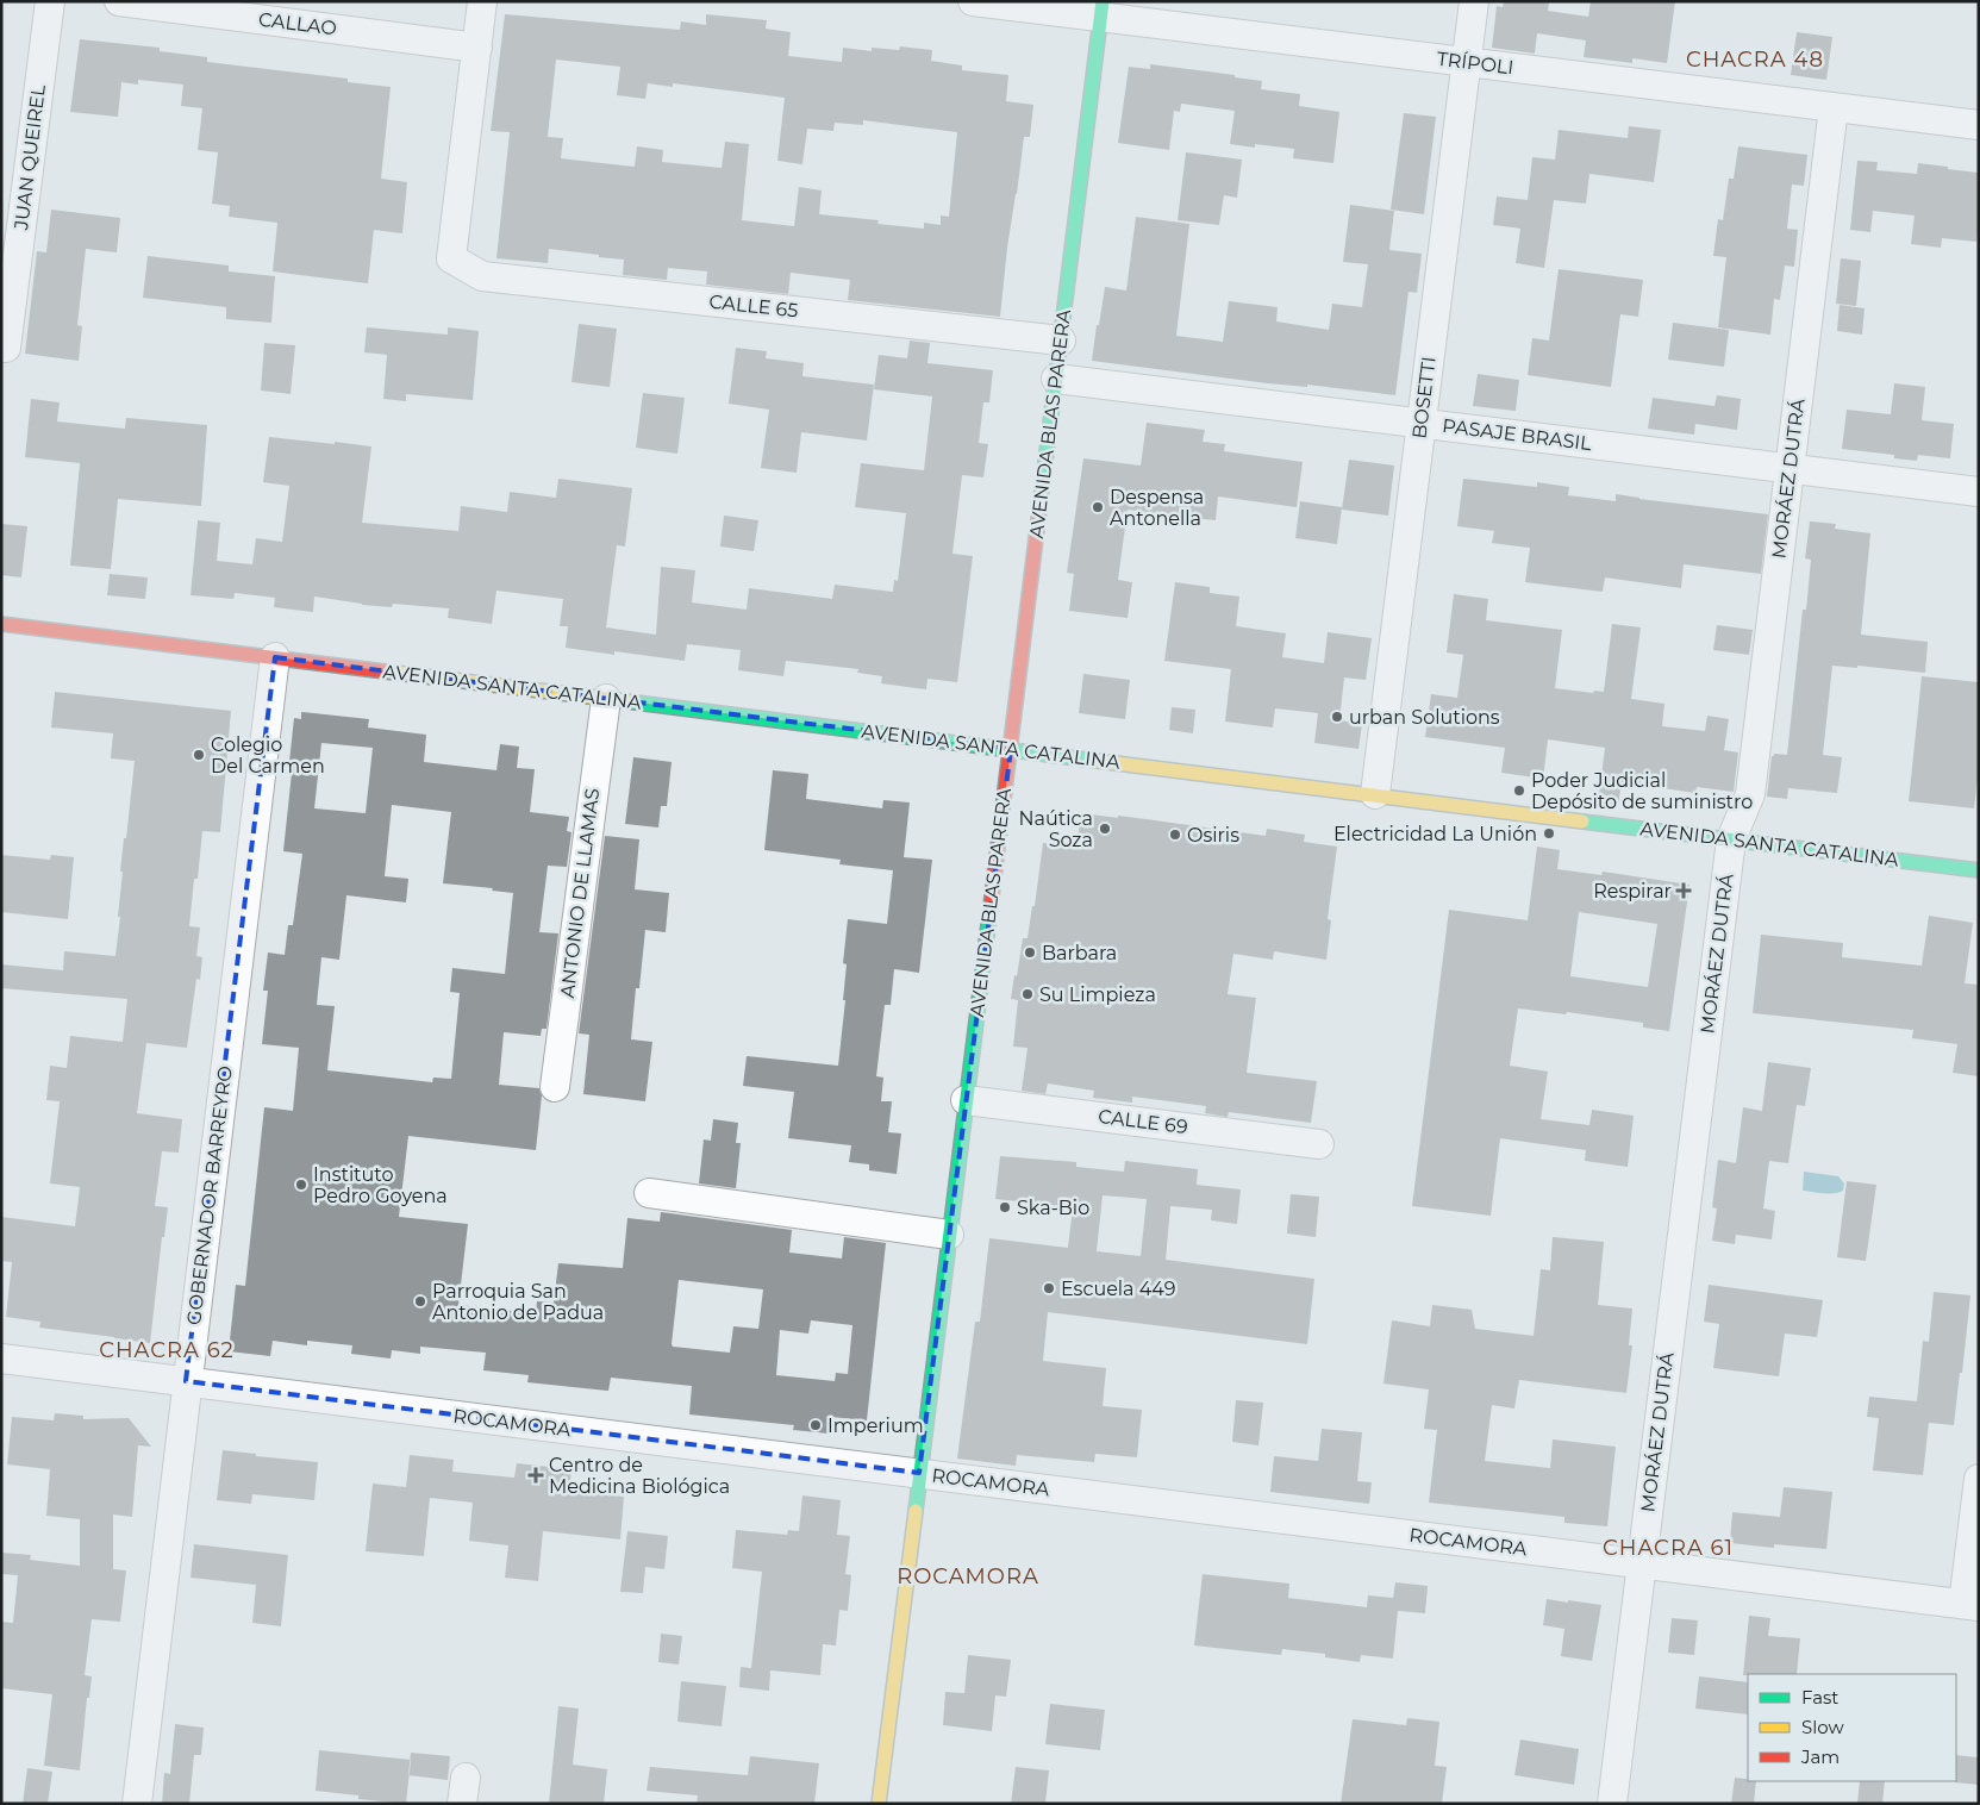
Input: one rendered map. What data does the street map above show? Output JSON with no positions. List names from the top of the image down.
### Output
{
  "streets": {
    "main road": ["AVENIDA BLAS PARERA", "AVENIDA SANTA CATALINA"],
    "street": [
      "CALLAO",
      "TRÍPOLI",
      "JUAN QUEIREL",
      "CALLE 65",
      "BOSETTI",
      "PASAJE BRASIL",
      "MORÁEZ DUTRÁ",
      "ANTONIO DE LLAMAS",
      "CALLE 69",
      "GOBERNADOR BARREYRO",
      "ROCAMORA"
    ]
  },
  "crossings": [
    ["CALLAO", "CALLE 65"],
    ["TRÍPOLI", "BOSETTI"],
    ["TRÍPOLI", "AVENIDA BLAS PARERA"],
    ["TRÍPOLI", "MORÁEZ DUTRÁ"],
    ["CALLE 65", "AVENIDA BLAS PARERA"],
    ["BOSETTI", "PASAJE BRASIL"],
    ["BOSETTI", "AVENIDA SANTA CATALINA"],
    ["AVENIDA BLAS PARERA", "PASAJE BRASIL"],
    ["AVENIDA BLAS PARERA", "AVENIDA SANTA CATALINA"],
    ["AVENIDA BLAS PARERA", "CALLE 69"],
    ["AVENIDA BLAS PARERA", "ROCAMORA"],
    ["PASAJE BRASIL", "MORÁEZ DUTRÁ"],
    ["MORÁEZ DUTRÁ", "AVENIDA SANTA CATALINA"],
    ["MORÁEZ DUTRÁ", "ROCAMORA"],
    ["AVENIDA SANTA CATALINA", "ANTONIO DE LLAMAS"],
    ["AVENIDA SANTA CATALINA", "GOBERNADOR BARREYRO"],
    ["GOBERNADOR BARREYRO", "ROCAMORA"]
  ],
  "districts": [
    "CHACRA 48",
    "CHACRA 62",
    "CHACRA 61",
    "ROCAMORA"
  ],
  "places": {
    "other": [
      "Despensa Antonella",
      "urban Solutions",
      "Colegio Del Carmen",
      "Poder Judicial Depósito de suministro",
      "Naútica Soza",
      "Electricidad La Unión",
      "Osiris",
      "Barbara",
      "Su Limpieza",
      "Instituto Pedro Goyena",
      "Ska-Bio",
      "Escuela 449",
      "Parroquia San Antonio de Padua",
      "Imperium"
    ],
    "health": ["Respirar", "Centro de Medicina Biológica"]
  },
  "legend": ["Fast", "Slow", "Jam"]
}
